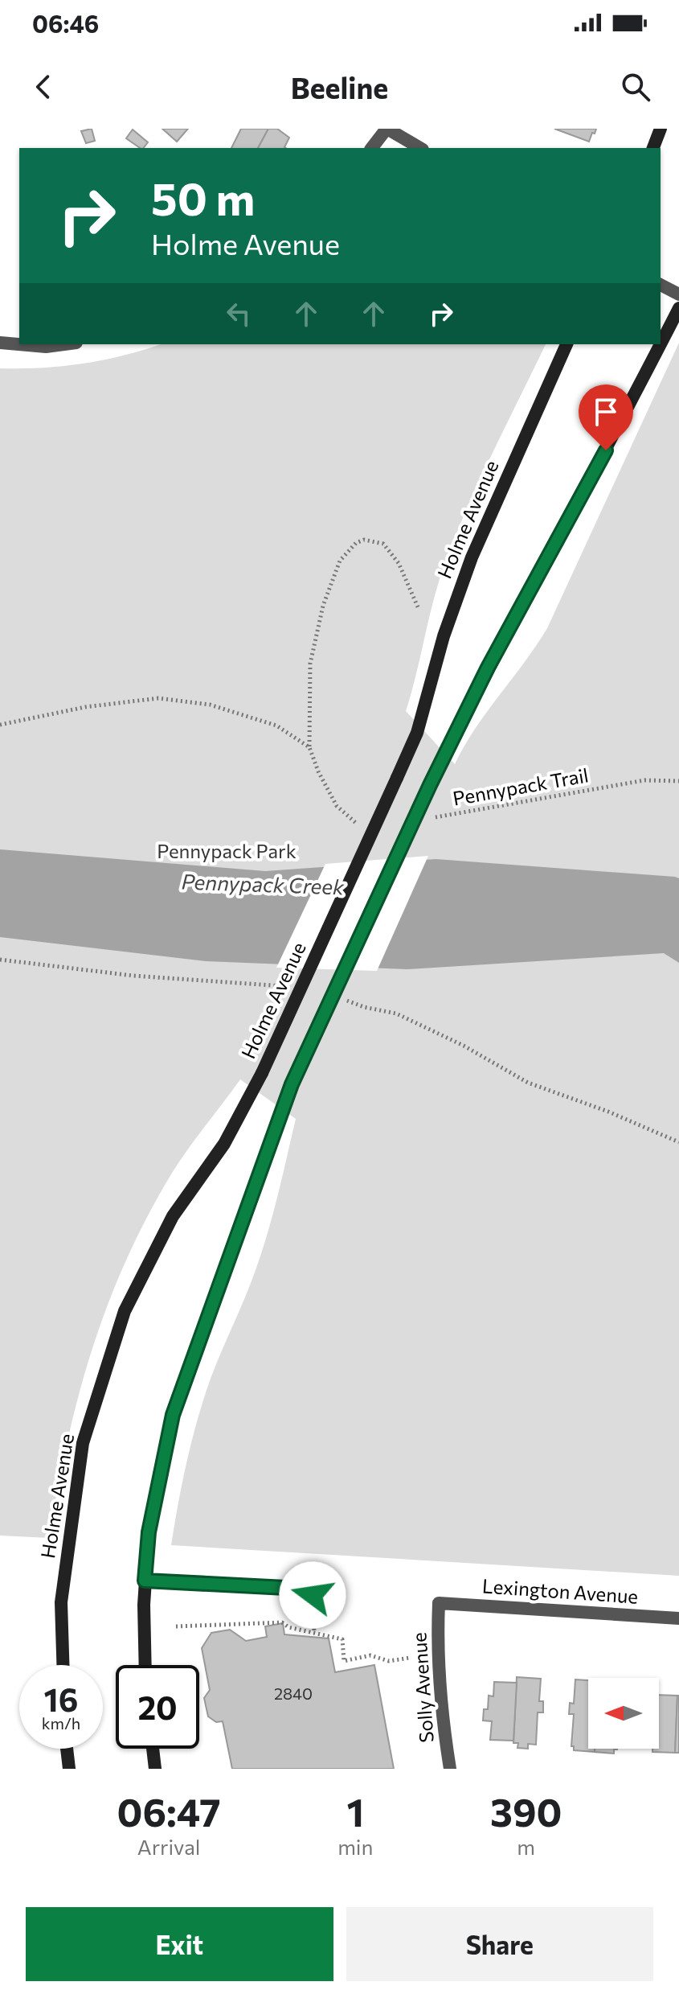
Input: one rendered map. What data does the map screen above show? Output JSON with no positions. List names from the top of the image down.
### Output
{
  "streets": {
    "main road": ["Holme Avenue"],
    "street": ["Lexington Avenue", "Solly Avenue"],
    "path": ["Pennypack Trail"]
  },
  "crossings": [
    ["Lexington Avenue", "Solly Avenue"]
  ],
  "water": ["Pennypack Creek"],
  "parks": ["Pennypack Park"],
  "house_numbers": ["2840"],
  "north": "left",
  "page": {
    "status": "06:46",
    "header": "Beeline",
    "turn": ["50 m", "Holme Avenue"],
    "speed": "16 km/h",
    "limit": "20",
    "eta": [
      "06:47",
      "Arrival",
      "1",
      "min",
      "390",
      "m"
    ],
    "buttons": ["Exit", "Share"]
  }
}
